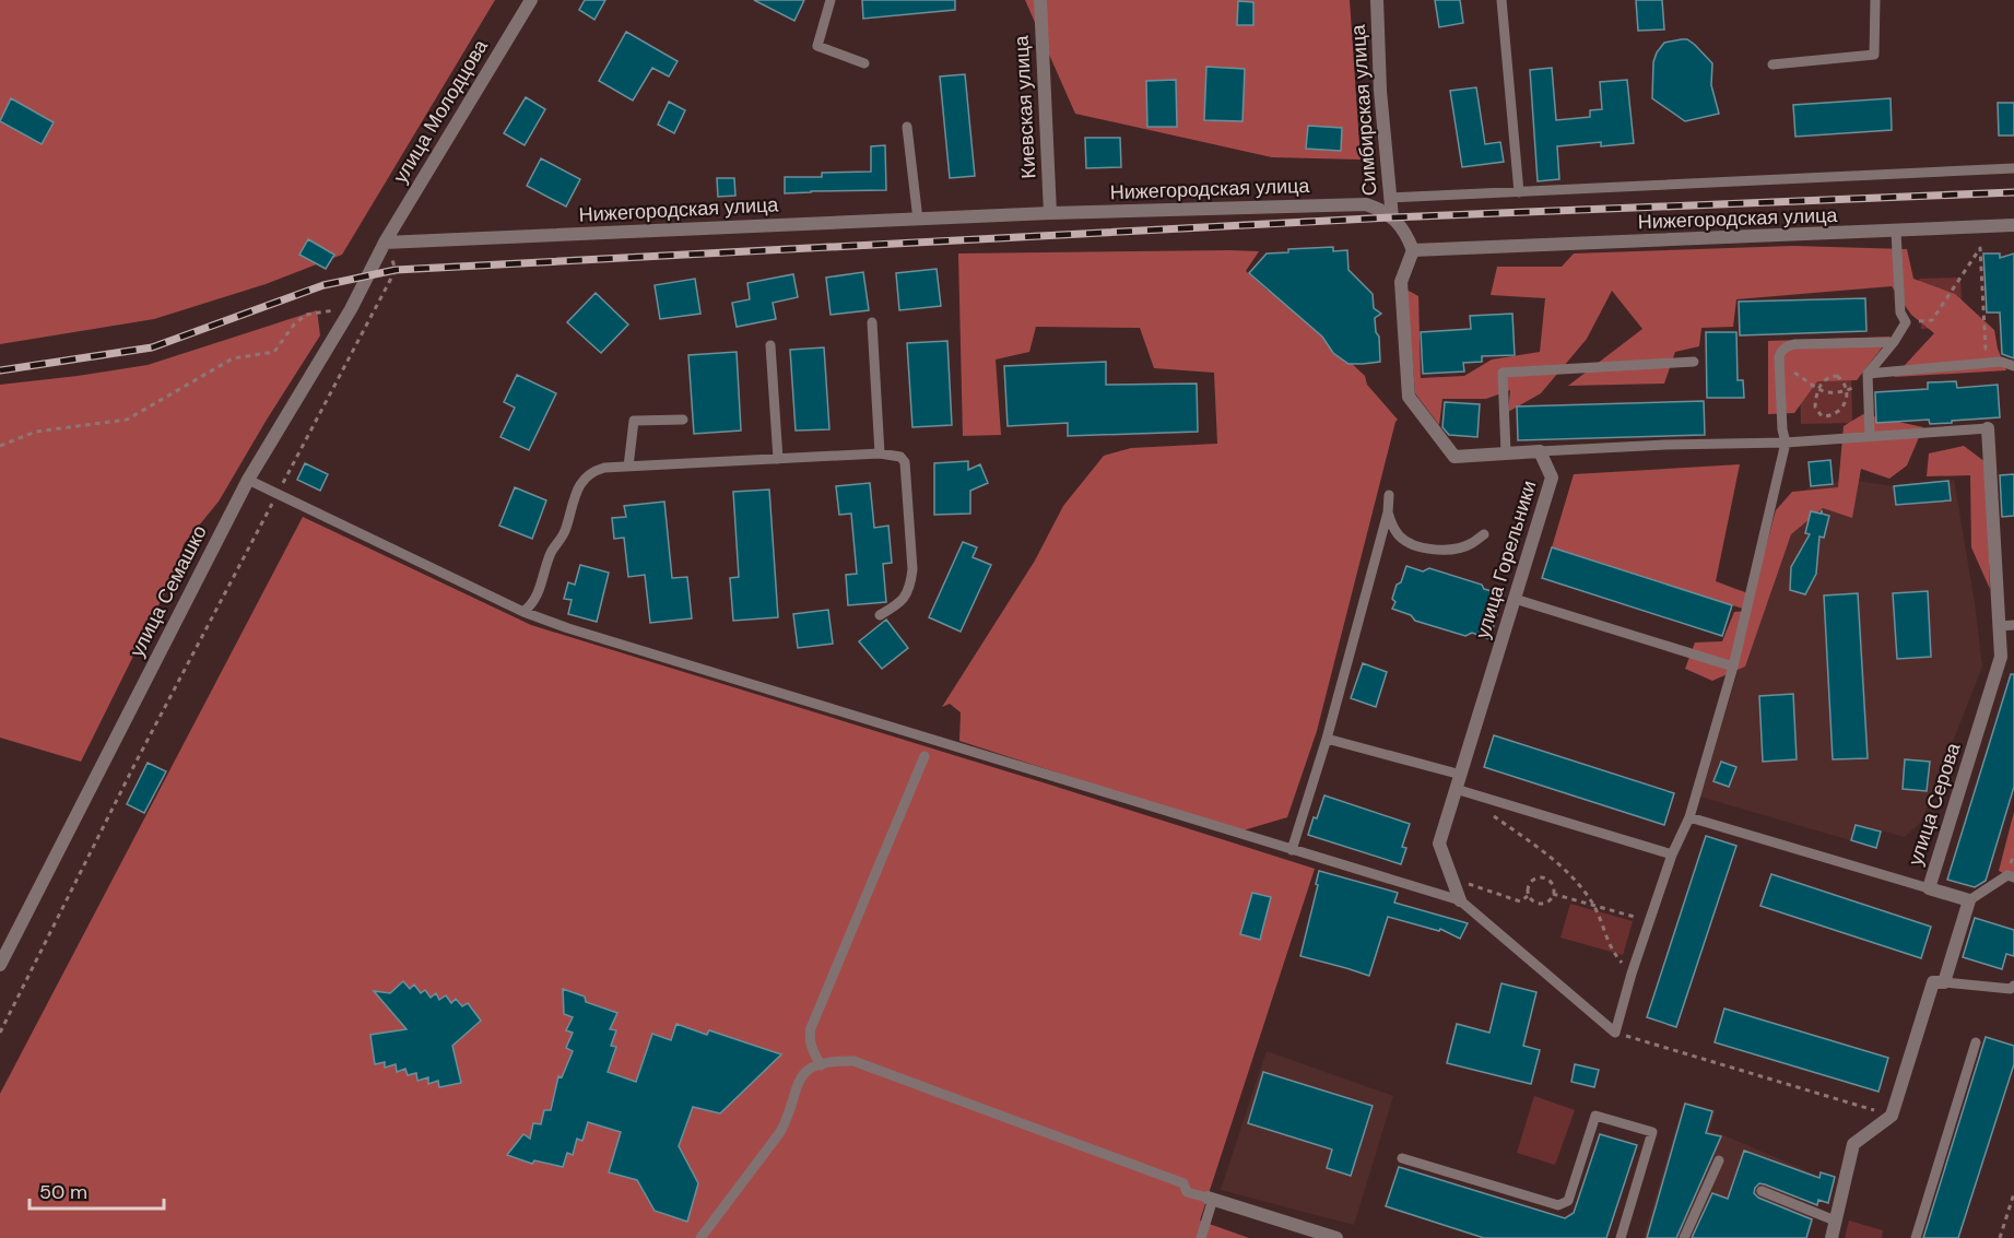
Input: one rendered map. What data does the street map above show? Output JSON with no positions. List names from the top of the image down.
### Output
{
  "streets": {
    "street": [
      "Киевская улица",
      "Симбирская улица",
      "улица Молодцова",
      "Нижегородская улица",
      "улица Горельники",
      "улица Семашко",
      "улица Серова"
    ]
  },
  "crossings": [
    ["Киевская улица", "Нижегородская улица"],
    ["Симбирская улица", "Нижегородская улица"],
    ["улица Молодцова", "Нижегородская улица"],
    ["улица Молодцова", "улица Семашко"],
    ["Нижегородская улица", "улица Горельники"],
    ["Нижегородская улица", "улица Семашко"]
  ],
  "scale_bar": "50 m"
}
